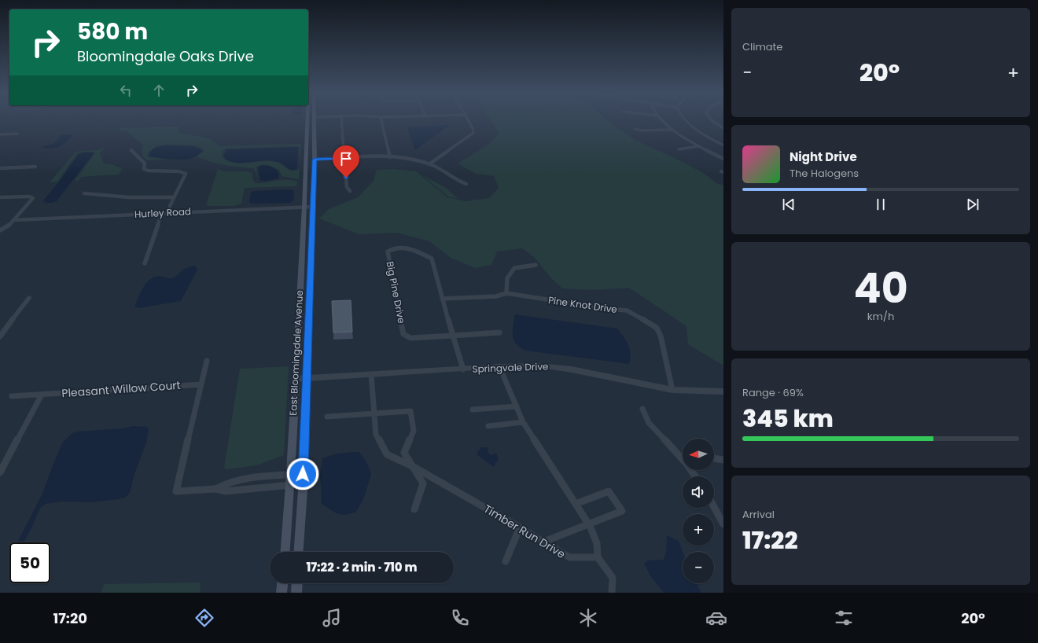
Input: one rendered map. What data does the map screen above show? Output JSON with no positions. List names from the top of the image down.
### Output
{
  "streets": {
    "main road": ["East Bloomingdale Avenue"],
    "street": [
      "Hurley Road",
      "Big Pine Drive",
      "Pine Knot Drive",
      "Springvale Drive",
      "Pleasant Willow Court",
      "Timber Run Drive"
    ]
  },
  "crossings": [
    ["Hurley Road", "East Bloomingdale Avenue"],
    ["Big Pine Drive", "Pine Knot Drive"],
    ["Big Pine Drive", "Springvale Drive"],
    ["Pine Knot Drive", "Springvale Drive"],
    ["East Bloomingdale Avenue", "Springvale Drive"],
    ["Springvale Drive", "Timber Run Drive"]
  ],
  "north": "left",
  "page": {
    "tile": [
      "Climate",
      ["40", "km/h"],
      ["Range · 69%", "345 km"],
      ["Arrival", "17:22"]
    ],
    "turn": ["580 m", "Bloomingdale Oaks Drive"],
    "heat": ["−", "20°", "+"],
    "song": ["Night Drive", "The Halogens"],
    "map_buttons": ["+", "−"],
    "limit": "50",
    "trip": "17:22 · 2 min · 710 m",
    "tabs": ["17:20", "20°"]
  }
}
